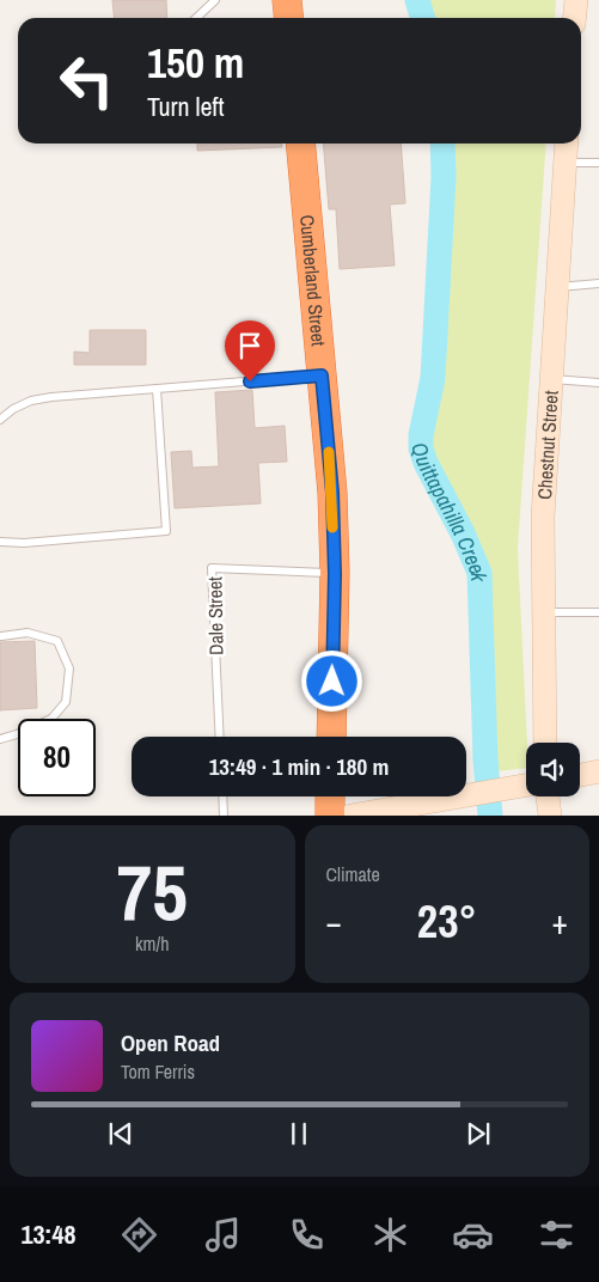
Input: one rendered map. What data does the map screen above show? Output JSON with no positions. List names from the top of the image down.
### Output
{
  "streets": {
    "highway": ["Cumberland Street"],
    "street": ["Chestnut Street"],
    "lane": ["Dale Street"]
  },
  "crossings": [
    ["Cumberland Street", "Dale Street"]
  ],
  "water": ["Quittapahilla Creek"],
  "page": {
    "turn": ["150 m", "Turn left"],
    "limit": "80",
    "trip": "13:49 · 1 min · 180 m",
    "tile": [
      ["75", "km/h"],
      "Climate"
    ],
    "heat": ["−", "23°", "+"],
    "song": ["Open Road", "Tom Ferris"],
    "tabs": "13:48"
  }
}
